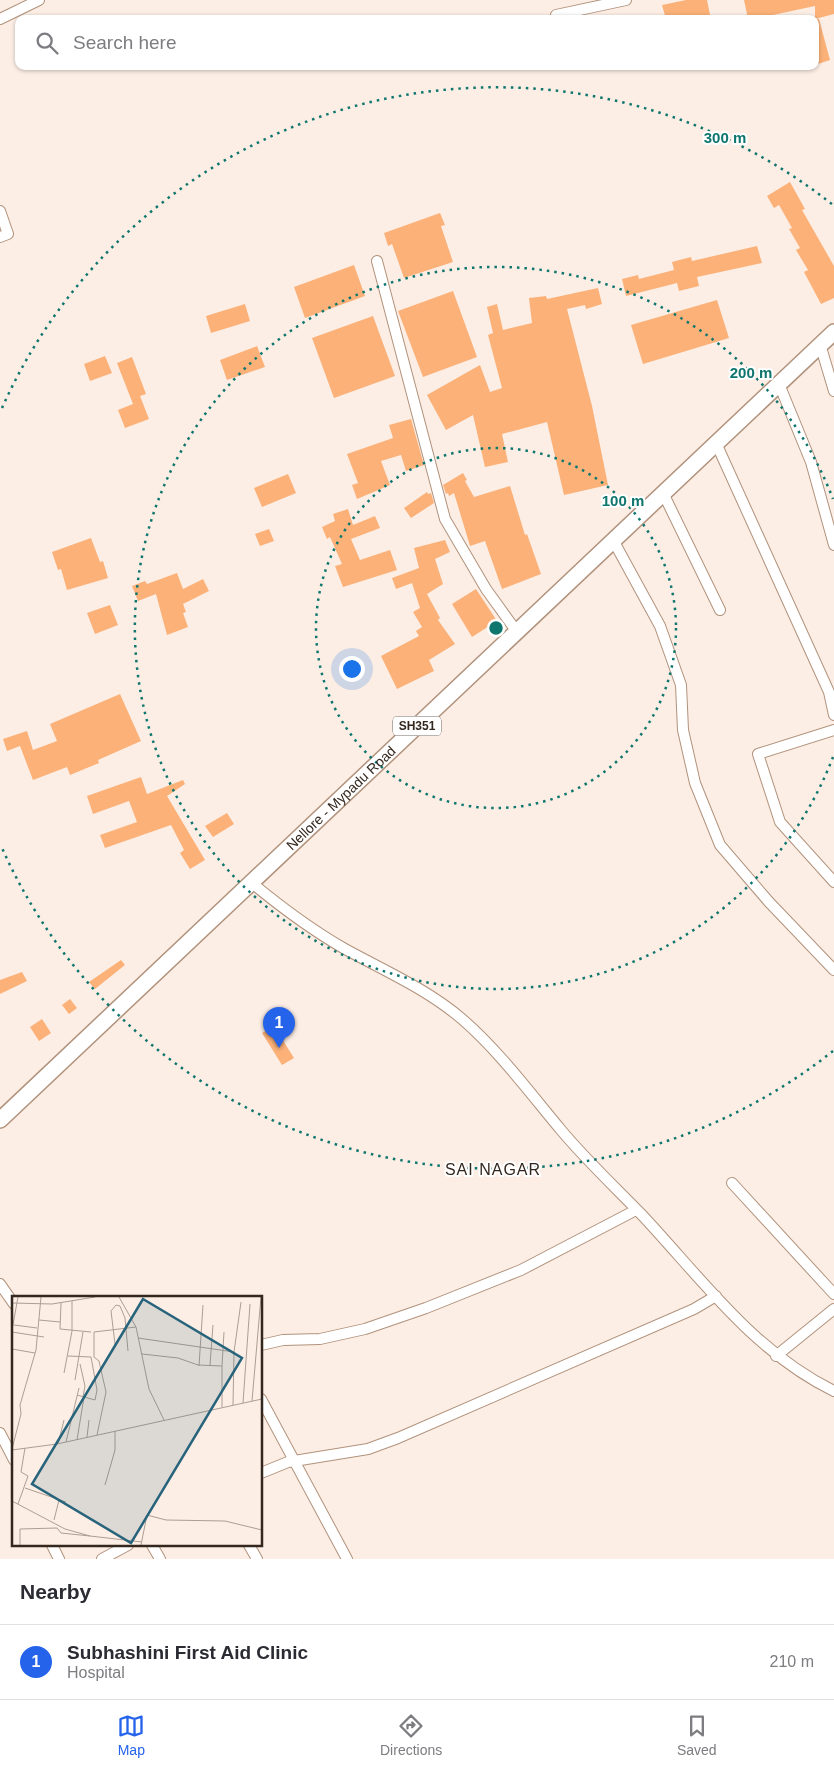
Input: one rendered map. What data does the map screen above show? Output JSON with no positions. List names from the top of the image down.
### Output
{
  "streets": {
    "main road": ["SH351", "Nellore - Mypadu Road"]
  },
  "districts": ["SAI NAGAR"],
  "page": {
    "search": "Search here",
    "pins": "1",
    "heading": "Nearby",
    "list": [
      {
        "mark": "1",
        "name": "Subhashini First Aid Clinic",
        "note": "Hospital",
        "value": "210 m"
      }
    ],
    "nav": ["Map", "Directions", "Saved"]
  },
  "rings": ["300 m", "200 m", "100 m"]
}
